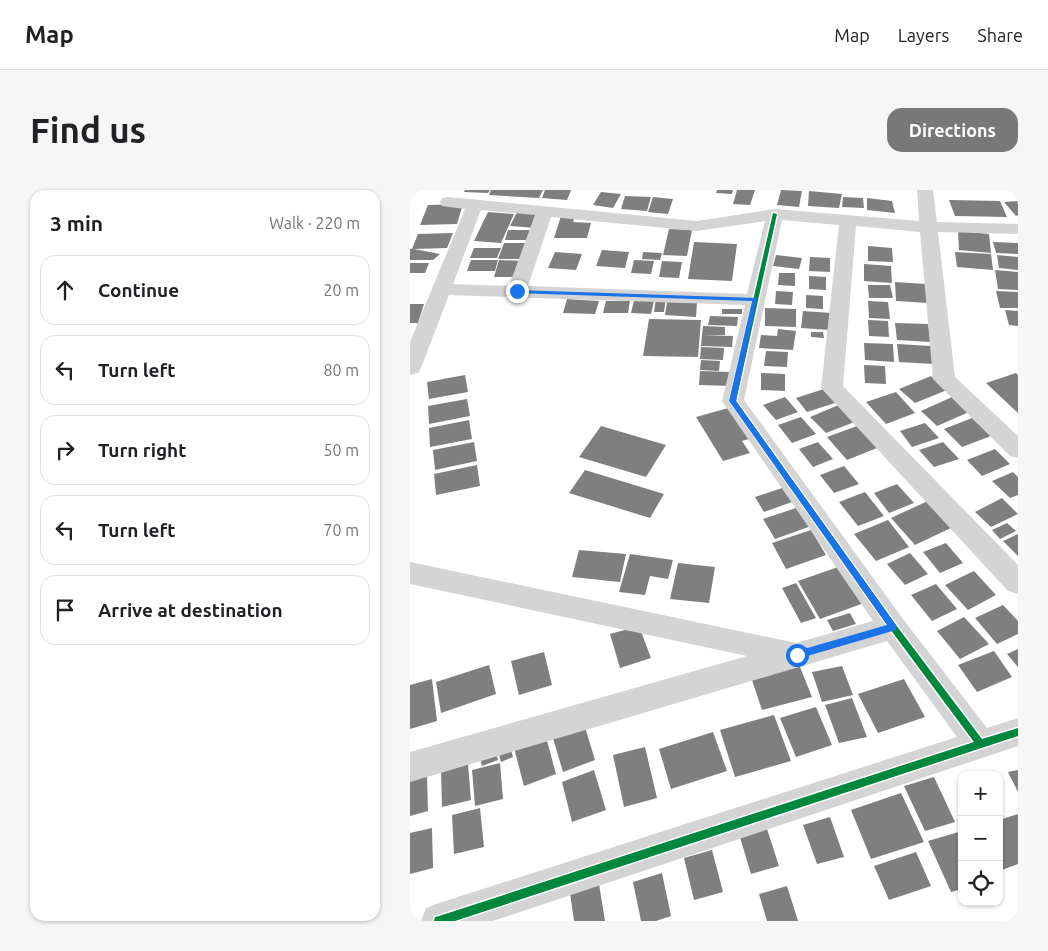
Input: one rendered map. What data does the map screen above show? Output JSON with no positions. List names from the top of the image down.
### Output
{
  "page": {
    "header": "Map",
    "nav": ["Map", "Layers", "Share"],
    "buttons": "Directions",
    "title": "Find us",
    "heading": ["3 min", "Walk · 220 m"],
    "list": [
      ["Continue", "20 m"],
      ["Turn left", "80 m"],
      ["Turn right", "50 m"],
      ["Turn left", "70 m"],
      "Arrive at destination"
    ],
    "map_buttons": ["+", "−"]
  }
}
